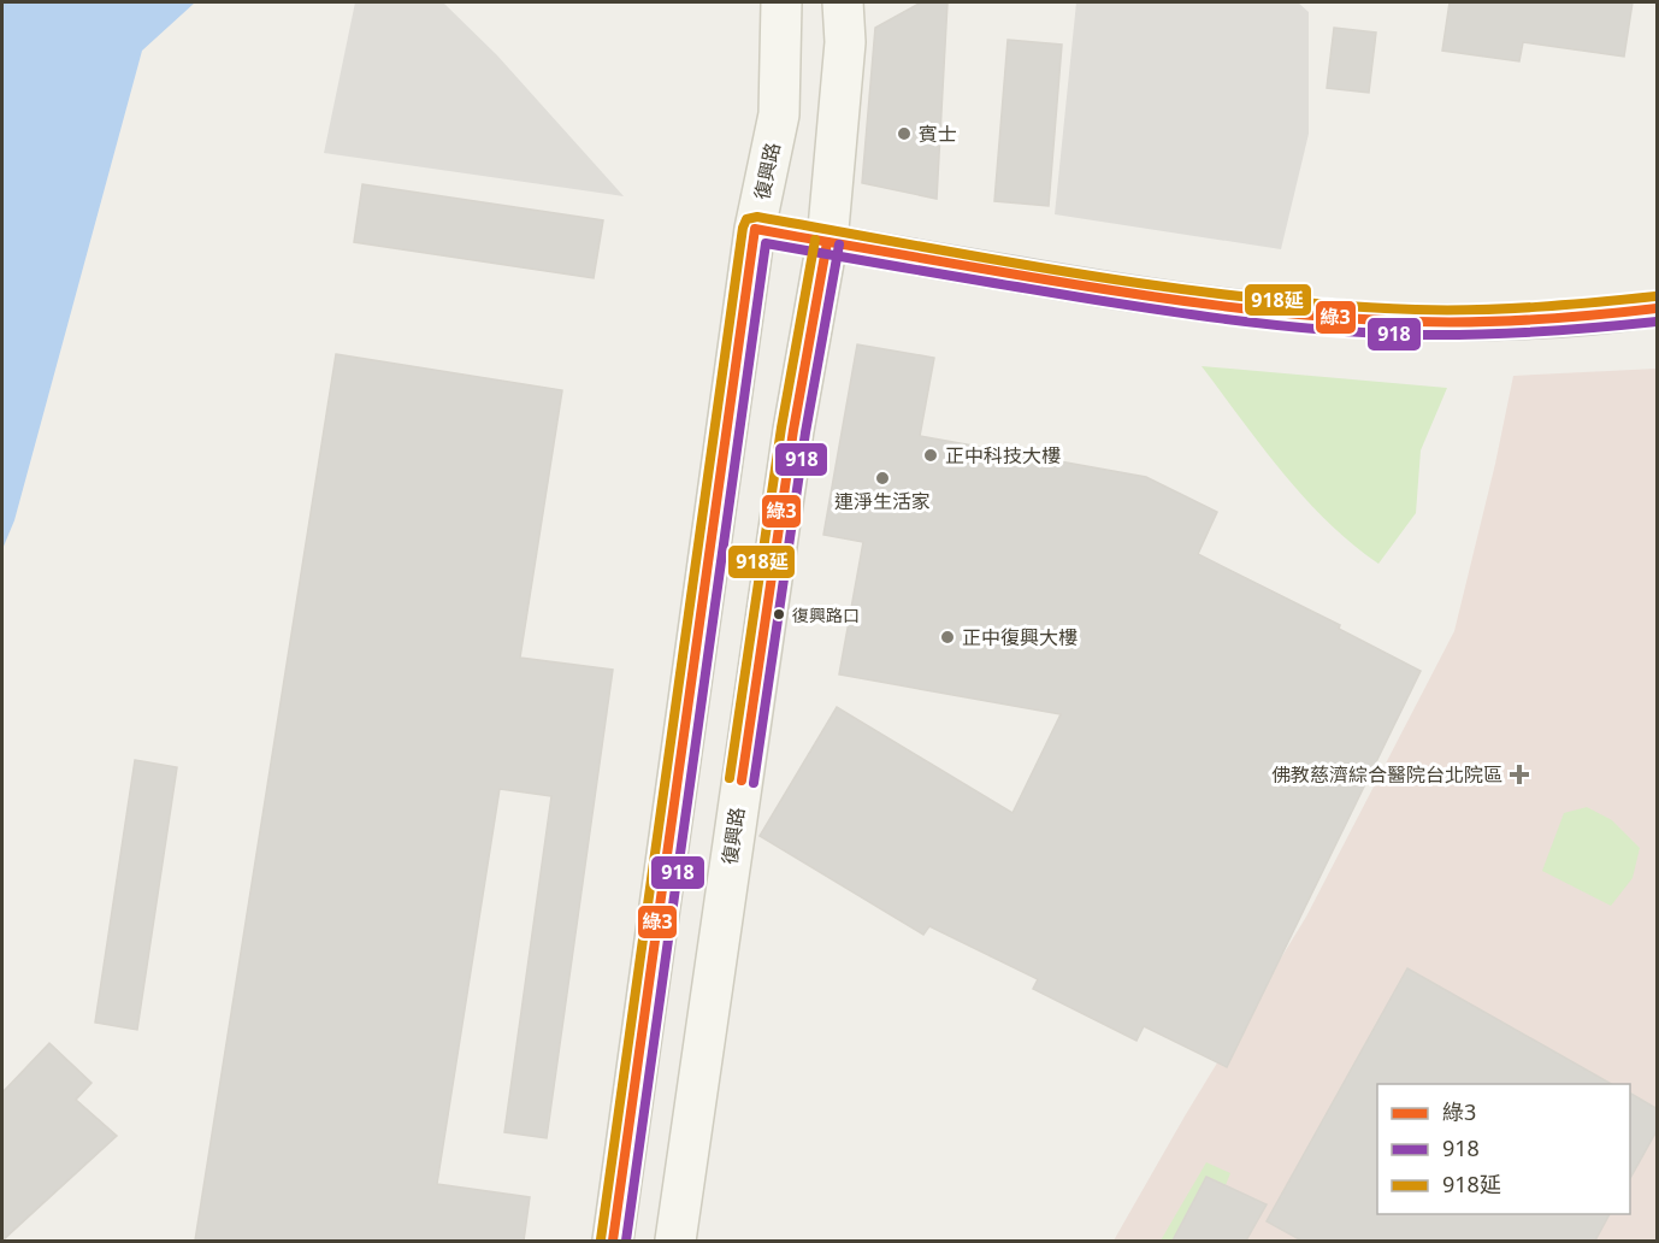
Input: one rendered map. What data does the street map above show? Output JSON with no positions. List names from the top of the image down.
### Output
{
  "streets": {
    "main road": ["復興路"]
  },
  "places": {
    "other": [
      "賓士",
      "正中科技大樓",
      "連淨生活家",
      "復興路口",
      "正中復興大樓"
    ],
    "health": ["佛教慈濟綜合醫院台北院區"]
  },
  "lines": ["transit line 918延", "transit line 綠3", "transit line 918"],
  "legend": ["綠3", "918", "918延"]
}
